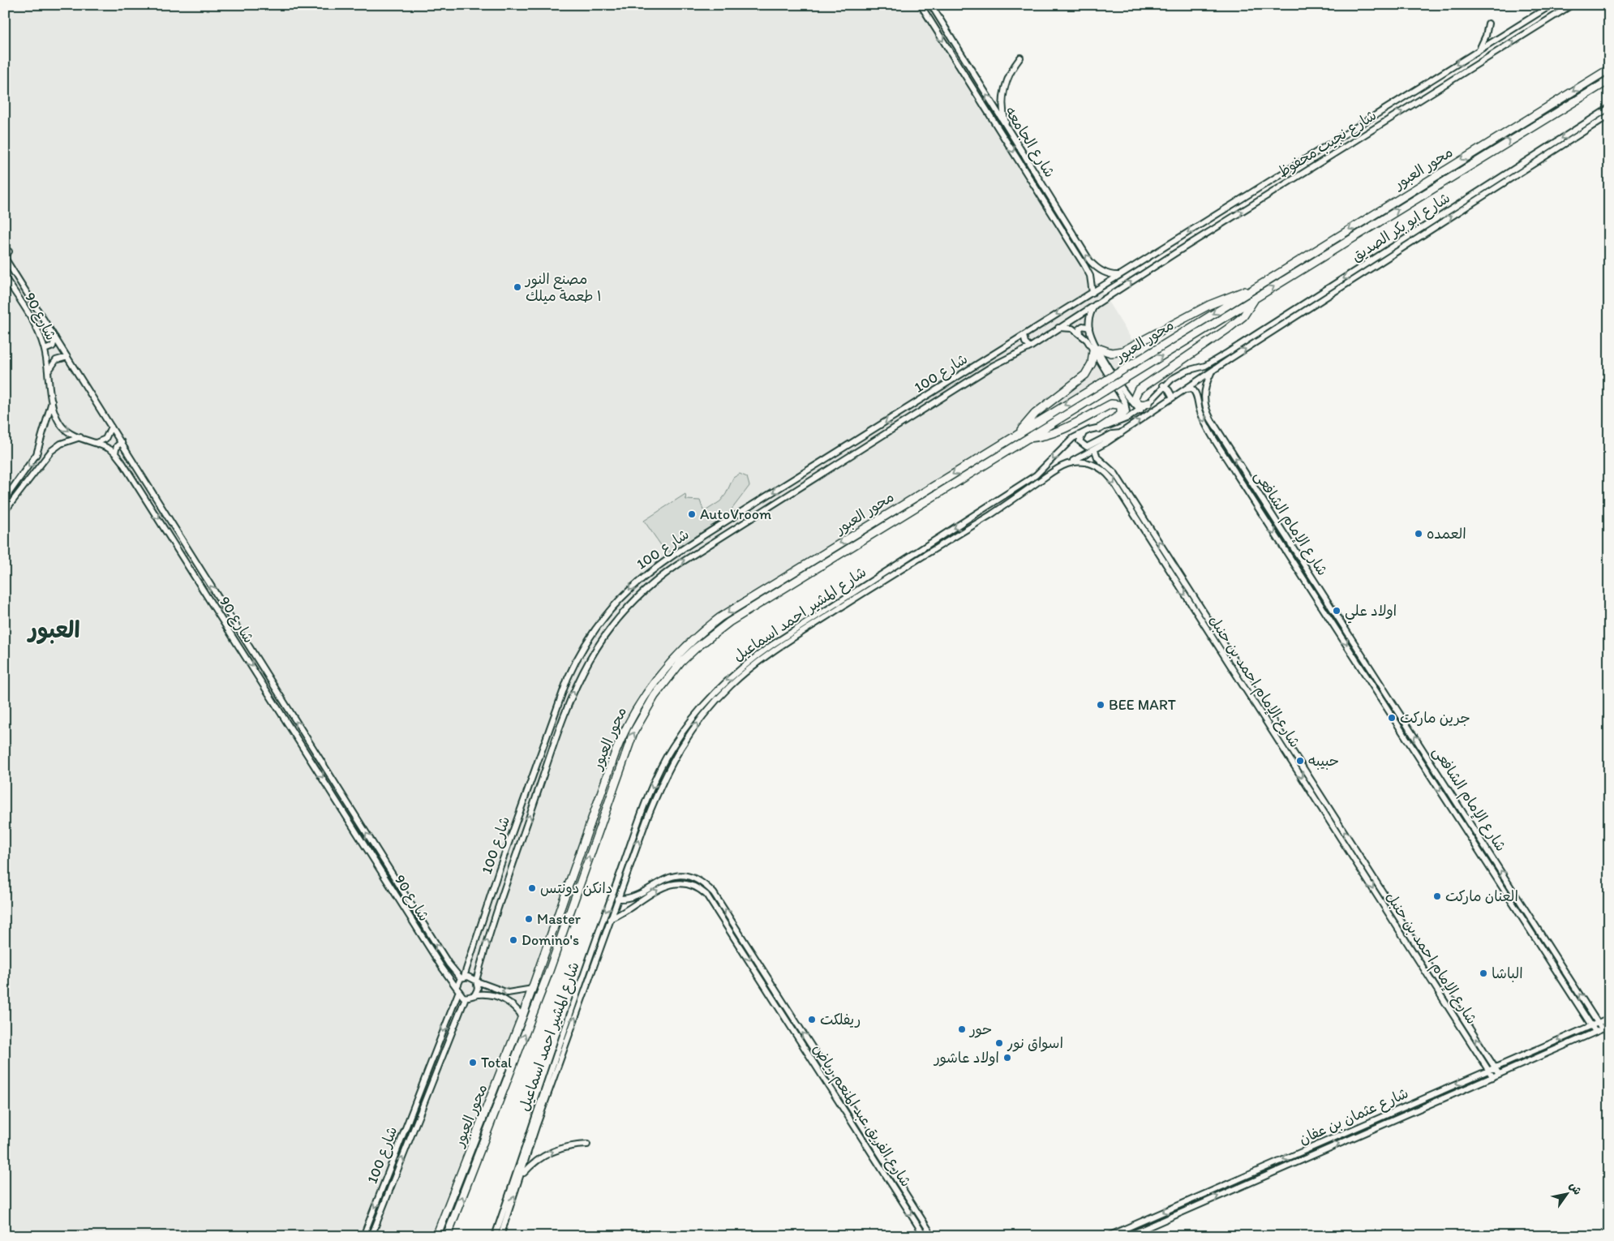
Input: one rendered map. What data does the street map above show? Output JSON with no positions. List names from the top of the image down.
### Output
{
  "streets": {
    "highway": ["محور العبور"],
    "street": [
      "شارع الجامعه",
      "شارع نجيب محفوظ",
      "شارع ابو بكر الصديق",
      "شارع 90",
      "شارع 100",
      "شارع الإمام الشافعى",
      "شارع المشير احمد اسماعيل",
      "شارع الإمام احمد بن حنبل",
      "شارع الفريق عبد المنعم رياض",
      "شارع عثمان بن عفان"
    ]
  },
  "crossings": [
    ["شارع الجامعه", "شارع نجيب محفوظ"],
    ["شارع الجامعه", "شارع 100"],
    ["شارع نجيب محفوظ", "شارع 100"],
    ["شارع ابو بكر الصديق", "شارع الإمام الشافعى"],
    ["شارع ابو بكر الصديق", "شارع المشير احمد اسماعيل"],
    ["شارع ابو بكر الصديق", "شارع الإمام احمد بن حنبل"],
    ["شارع 90", "شارع 100"],
    ["شارع الإمام الشافعى", "شارع عثمان بن عفان"],
    ["شارع المشير احمد اسماعيل", "شارع الفريق عبد المنعم رياض"],
    ["شارع الإمام احمد بن حنبل", "شارع عثمان بن عفان"]
  ],
  "districts": ["العبور"],
  "places": [
    "مصنع النور ١ طعمة ميلك",
    "AutoVroom",
    "العمده",
    "اولاد علي",
    "BEE MART",
    "جرين ماركت",
    "حبيبه",
    "دانكن دونتس",
    "العنان ماركت",
    "Master",
    "Domino's",
    "الباشا",
    "ريفلكت",
    "حور",
    "اسواق نور",
    "اولاد عاشور",
    "Total"
  ],
  "north": "top right"
}
